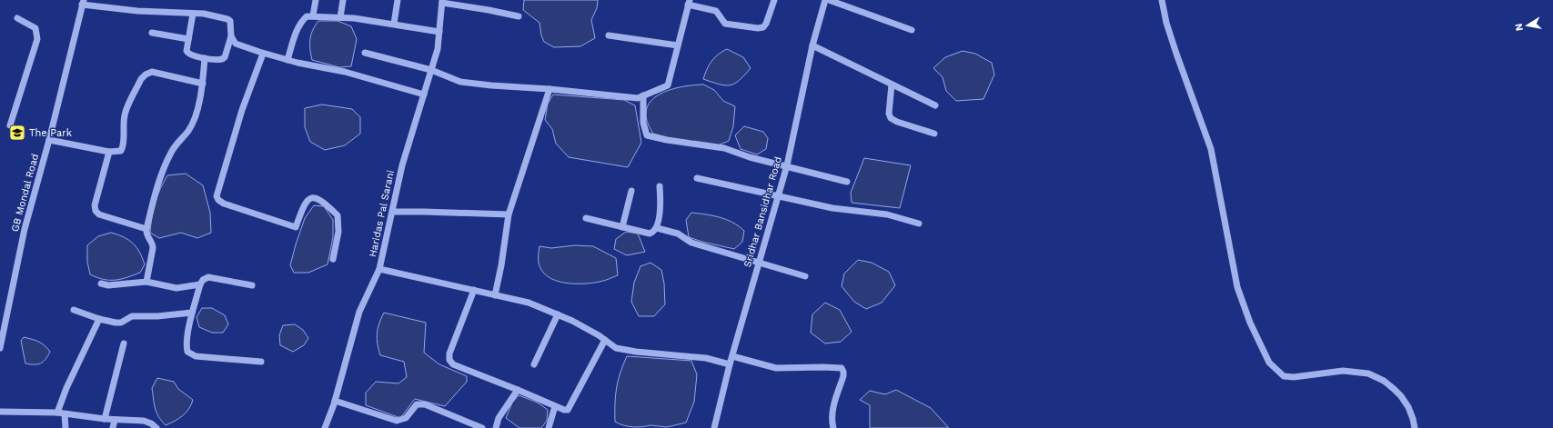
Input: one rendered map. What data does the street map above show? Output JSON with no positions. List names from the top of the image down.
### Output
{
  "streets": {
    "street": ["GB Mondal Road", "Sridhar Bansidhar Road", "Haridas Pal Sarani"]
  },
  "places": {
    "school or university": ["The Park"]
  },
  "north": "left"
}
